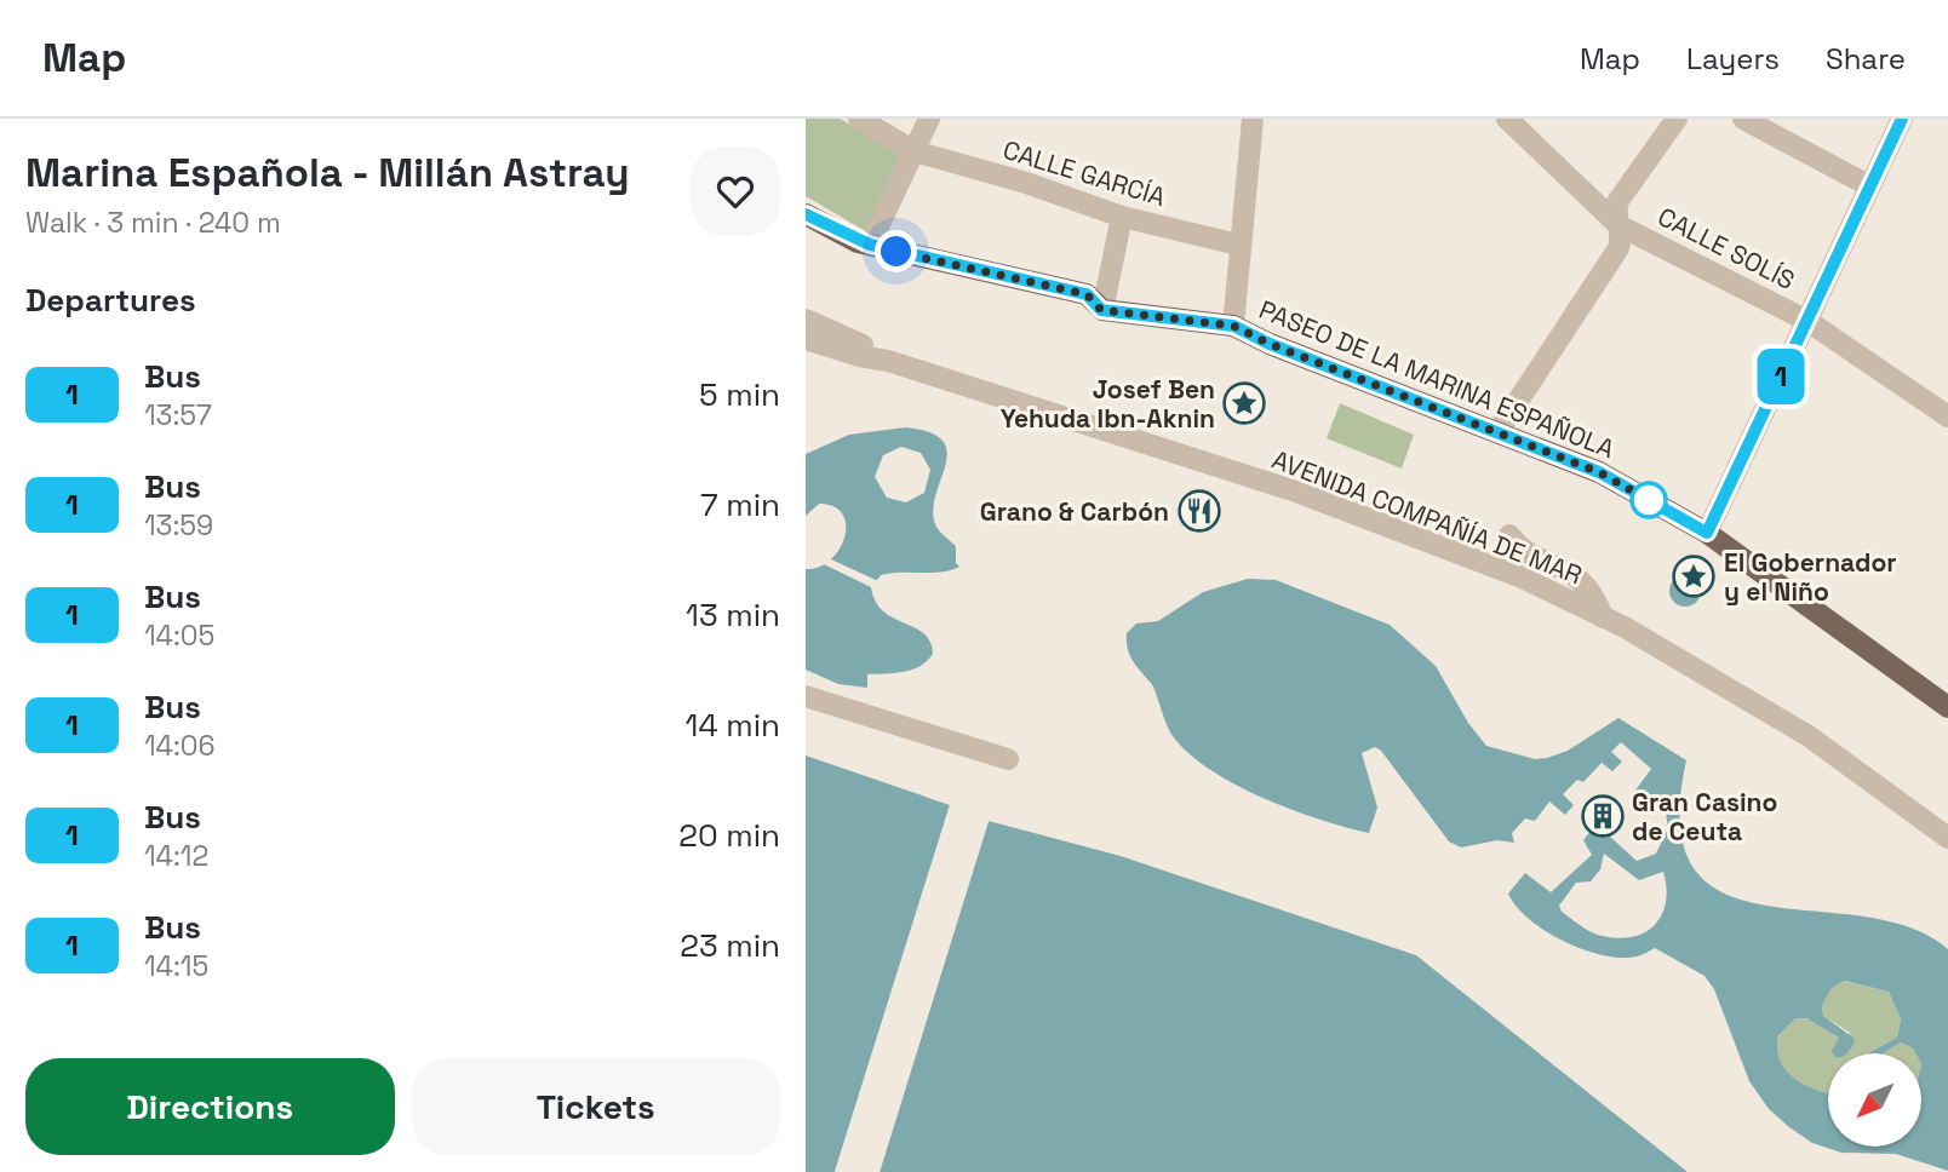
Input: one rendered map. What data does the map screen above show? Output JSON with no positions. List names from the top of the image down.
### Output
{
  "streets": {
    "main road": ["PASEO DE LA MARINA ESPAÑOLA"],
    "street": ["CALLE GARCÍA", "CALLE SOLÍS", "AVENIDA COMPAÑÍA DE MAR"]
  },
  "places": {
    "place": ["Josef Ben Yehuda Ibn-Aknin", "El Gobernador y el Niño"],
    "restaurant": ["Grano & Carbón"],
    "building": ["Gran Casino de Ceuta"]
  },
  "lines": ["bus line 1"],
  "north": "bottom left",
  "page": {
    "header": "Map",
    "nav": ["Map", "Layers", "Share"],
    "heading": [
      ["Marina Española - Millán Astray", "Walk · 3 min · 240 m"],
      "Departures"
    ],
    "on_map": "1",
    "list": [
      {
        "mark": "1",
        "name": "Bus",
        "note": "13:57",
        "value": "5 min"
      },
      {
        "mark": "1",
        "name": "Bus",
        "note": "13:59",
        "value": "7 min"
      },
      {
        "mark": "1",
        "name": "Bus",
        "note": "14:05",
        "value": "13 min"
      },
      {
        "mark": "1",
        "name": "Bus",
        "note": "14:06",
        "value": "14 min"
      },
      {
        "mark": "1",
        "name": "Bus",
        "note": "14:12",
        "value": "20 min"
      },
      {
        "mark": "1",
        "name": "Bus",
        "note": "14:15",
        "value": "23 min"
      }
    ],
    "buttons": ["Directions", "Tickets"]
  }
}
